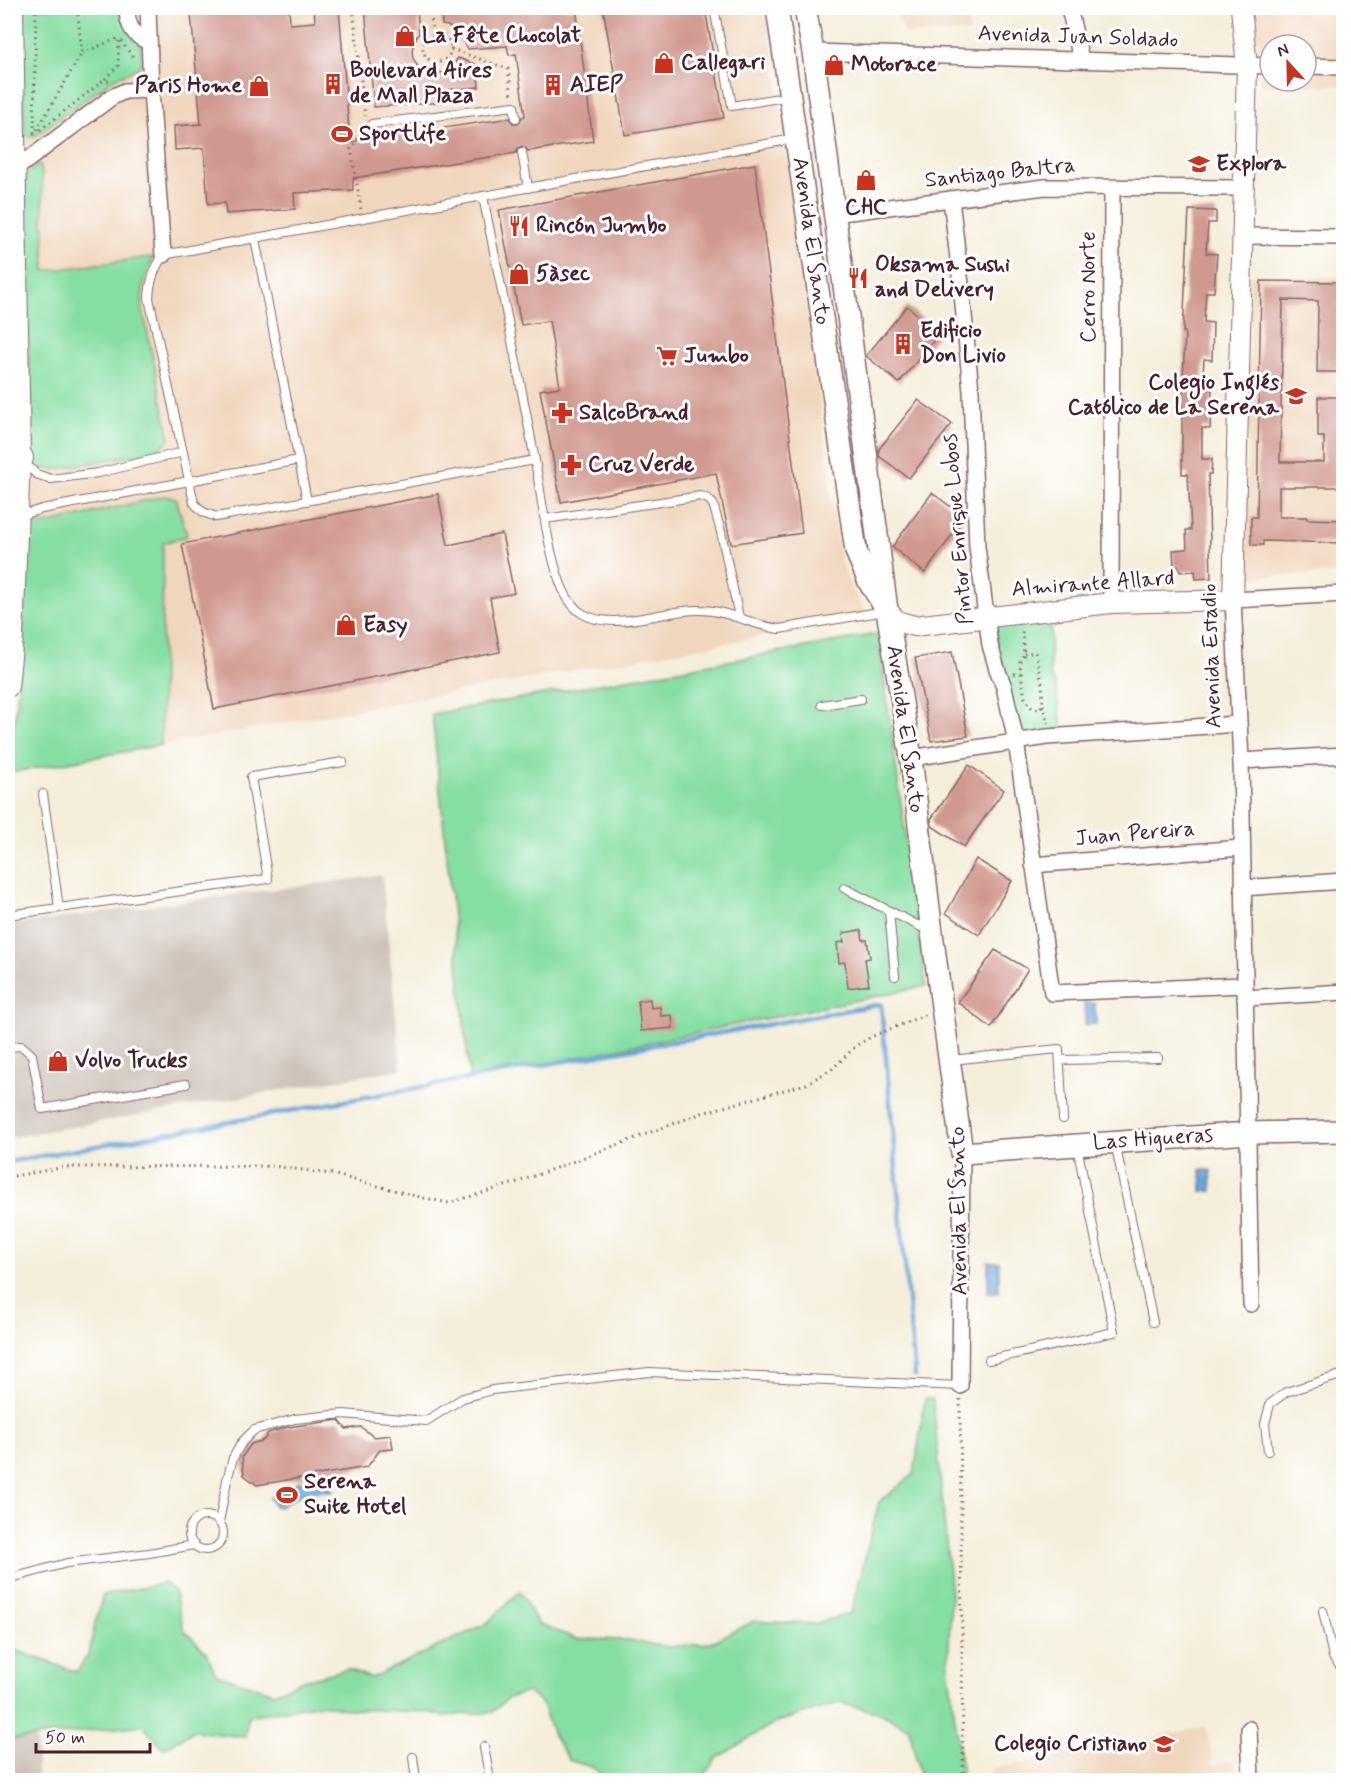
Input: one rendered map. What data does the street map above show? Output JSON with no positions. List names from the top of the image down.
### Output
{
  "streets": {
    "main road": ["Avenida El Santo", "Las Higueras"],
    "street": [
      "Avenida Juan Soldado",
      "Santiago Baltra",
      "Cerro Norte",
      "Pintor Enrique Lobos",
      "Almirante Allard",
      "Avenida Estadio",
      "Juan Pereira"
    ]
  },
  "crossings": [
    ["Avenida Juan Soldado", "Avenida El Santo"],
    ["Avenida Juan Soldado", "Avenida Estadio"],
    ["Santiago Baltra", "Avenida El Santo"],
    ["Santiago Baltra", "Cerro Norte"],
    ["Santiago Baltra", "Pintor Enrique Lobos"],
    ["Santiago Baltra", "Avenida Estadio"],
    ["Avenida El Santo", "Almirante Allard"],
    ["Avenida El Santo", "Las Higueras"],
    ["Cerro Norte", "Almirante Allard"],
    ["Pintor Enrique Lobos", "Almirante Allard"],
    ["Pintor Enrique Lobos", "Avenida Estadio"],
    ["Pintor Enrique Lobos", "Juan Pereira"],
    ["Almirante Allard", "Avenida Estadio"],
    ["Avenida Estadio", "Juan Pereira"],
    ["Avenida Estadio", "Las Higueras"]
  ],
  "places": {
    "shop": [
      "La Fête Chocolat",
      "Callegari",
      "Motorace",
      "Paris Home",
      "CHC",
      "5àsec",
      "Easy",
      "Volvo Trucks"
    ],
    "building": ["Boulevard Aires de Mall Plaza", "AIEP", "Edificio Don Livio"],
    "sports": ["Sportlife", "Serena Suite Hotel"],
    "school or university": ["Explora", "Colegio Inglés Católico de La Serena", "Colegio Cristiano"],
    "restaurant": ["Rincón Jumbo", "Oksama Sushi and Delivery"],
    "supermarket": ["Jumbo"],
    "pharmacy": ["SalcoBrand", "Cruz Verde"]
  },
  "scale_bar": "50 m",
  "north": "top"
}
